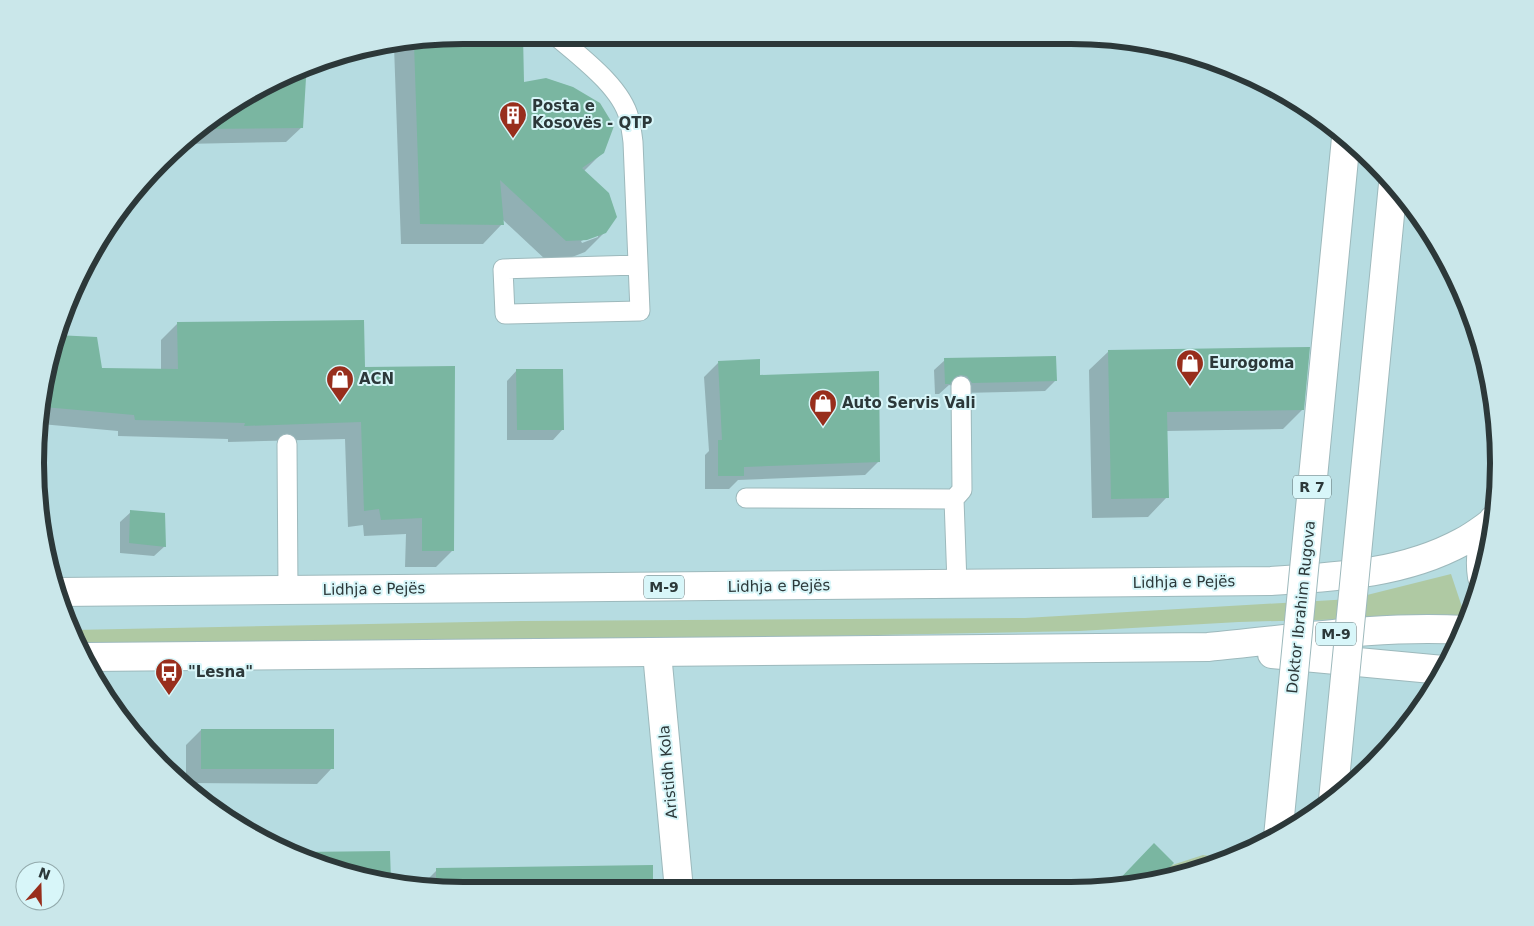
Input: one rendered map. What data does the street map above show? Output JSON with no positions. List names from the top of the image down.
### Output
{
  "streets": {
    "main road": [
      "R 7",
      "Lidhja e Pejës",
      "M-9",
      "Doktor Ibrahim Rugova",
      "Aristidh Kola"
    ]
  },
  "crossings": [
    ["M-9", "Aristidh Kola"]
  ],
  "places": {
    "building": ["Posta e Kosovës - QTP"],
    "shop": ["Eurogoma", "ACN", "Auto Servis Vali"],
    "bus stop": ["\"Lesna\""]
  },
  "north": "top"
}
